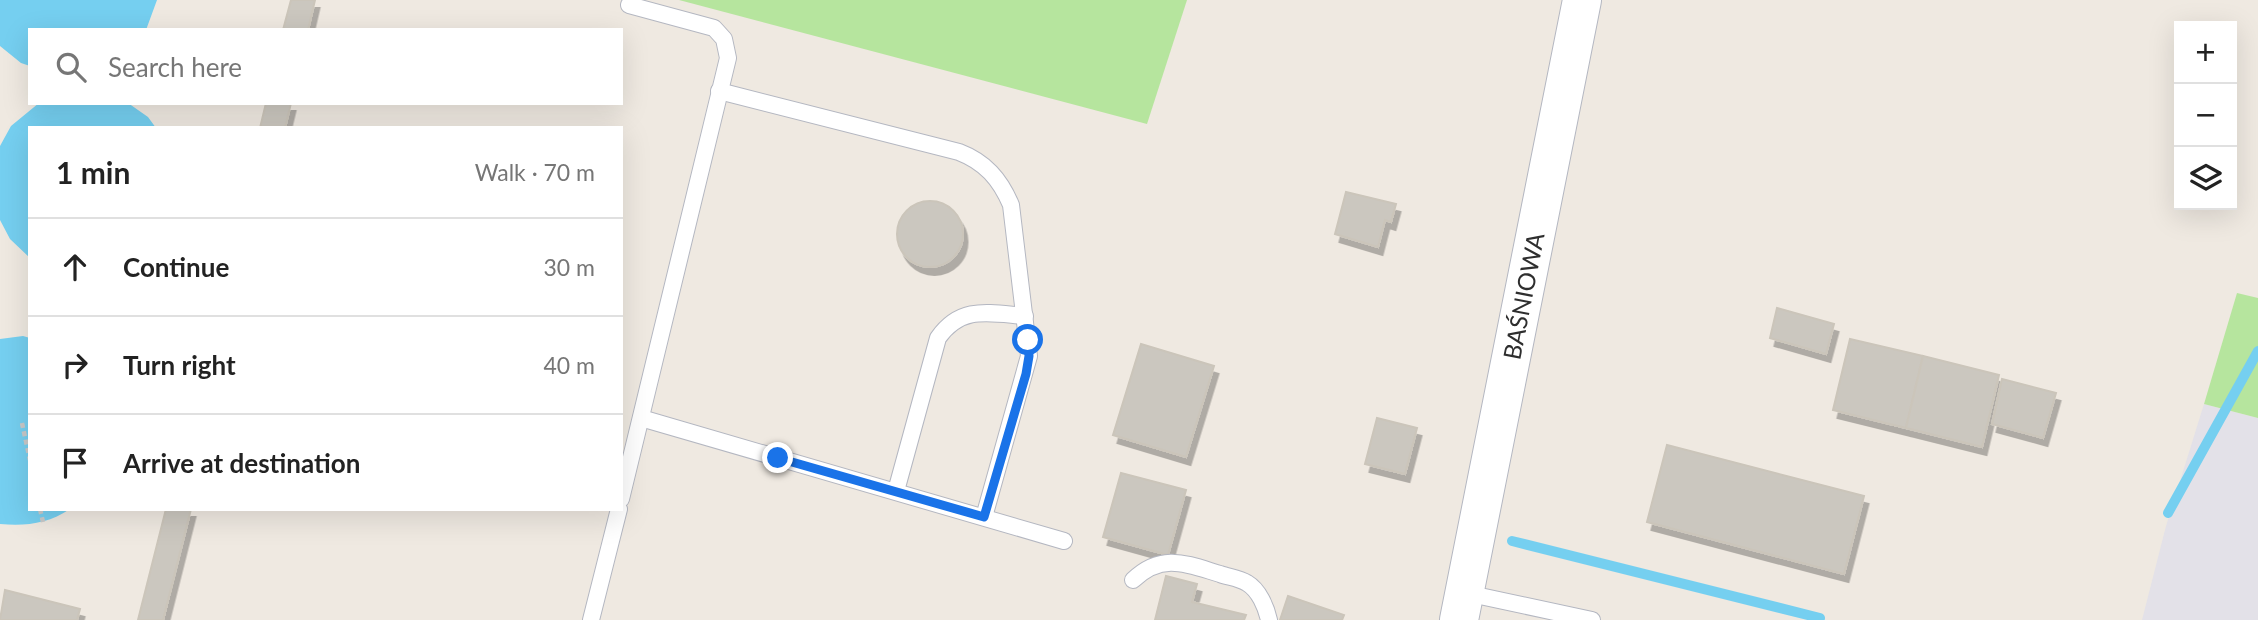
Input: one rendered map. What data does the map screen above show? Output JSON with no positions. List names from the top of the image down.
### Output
{
  "streets": {
    "main road": ["BAŚNIOWA"]
  },
  "page": {
    "map_buttons": ["+", "−"],
    "search": "Search here",
    "heading": ["1 min", "Walk · 70 m"],
    "list": [
      ["Continue", "30 m"],
      ["Turn right", "40 m"],
      "Arrive at destination"
    ]
  }
}
